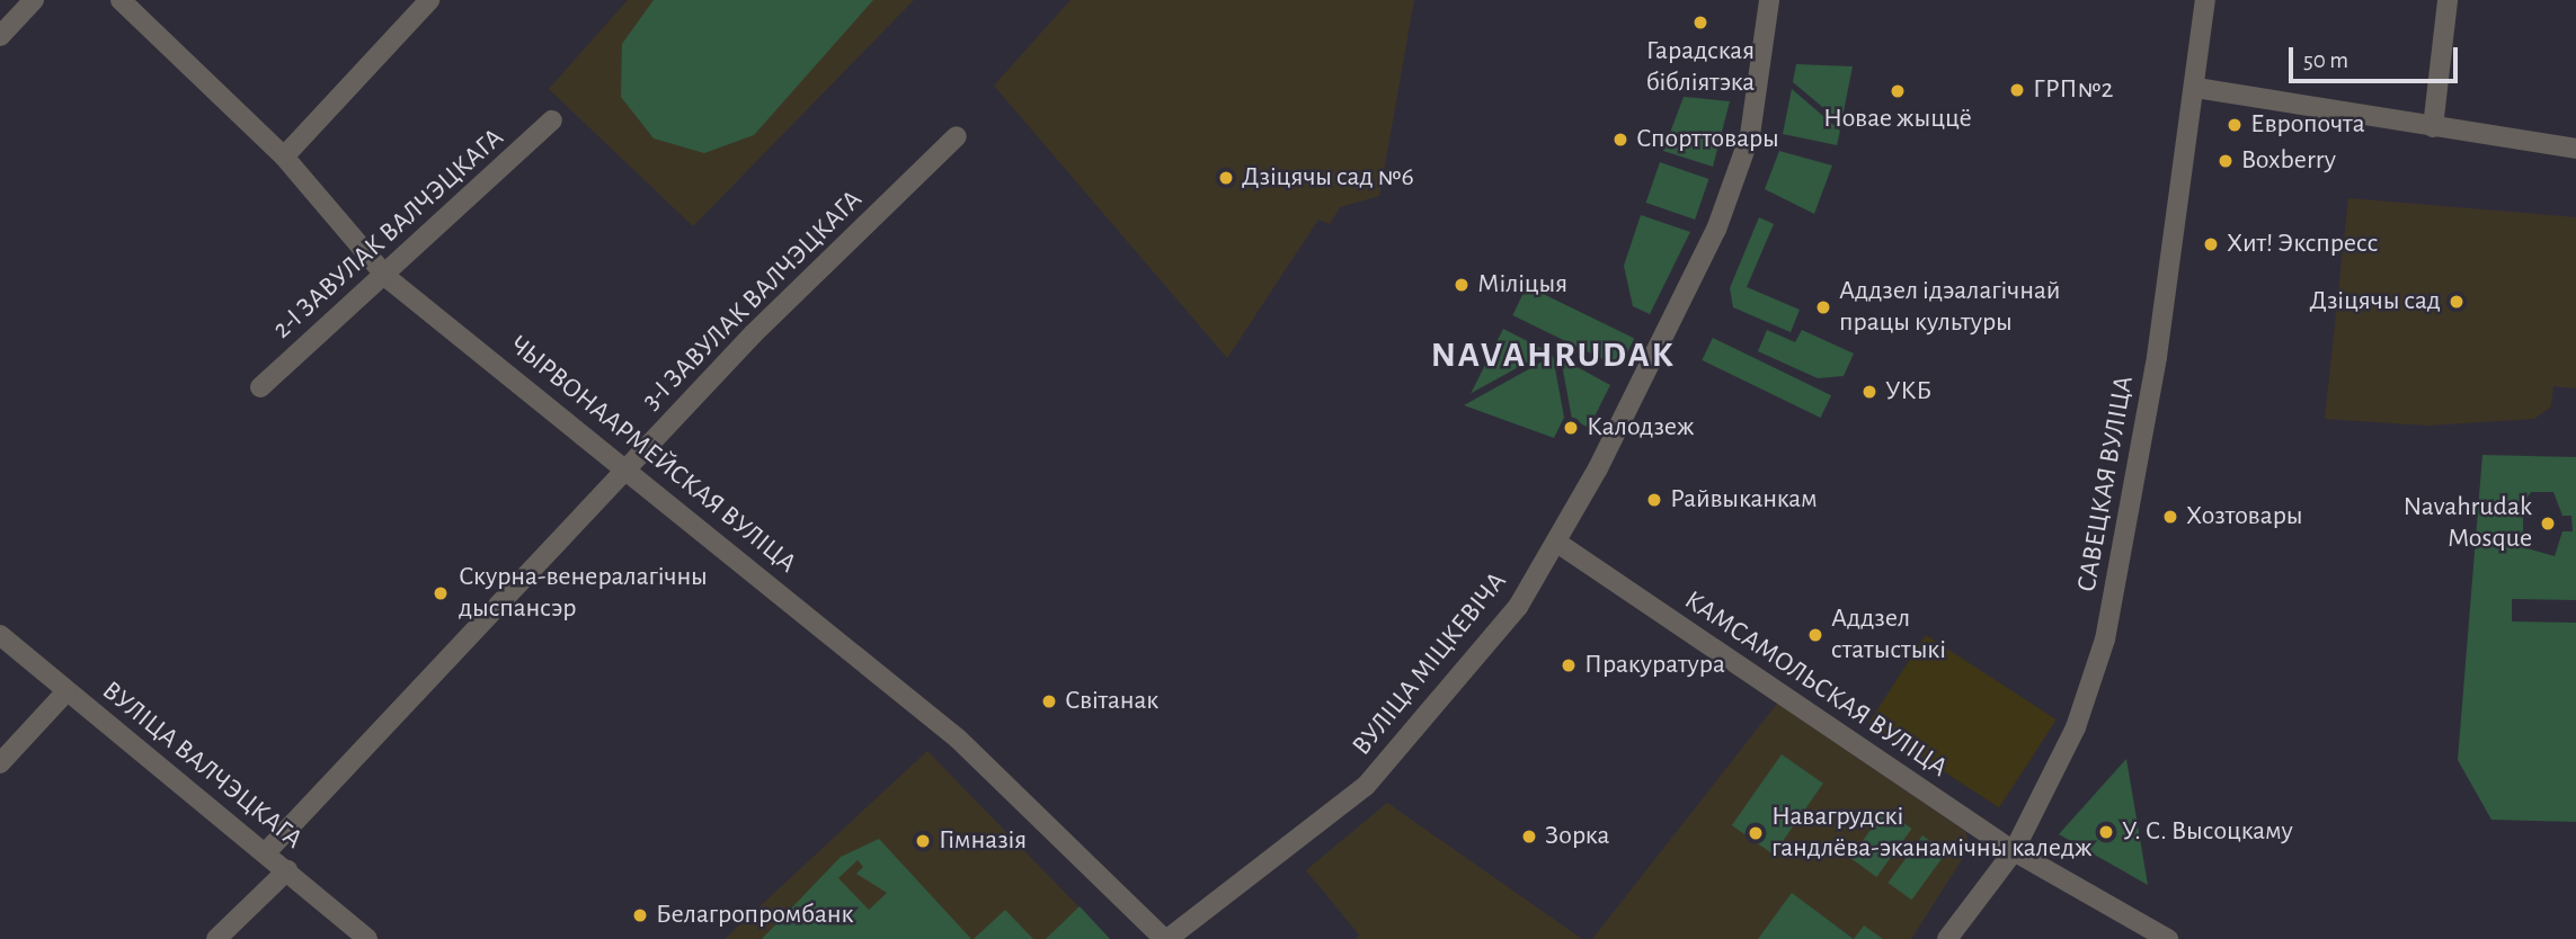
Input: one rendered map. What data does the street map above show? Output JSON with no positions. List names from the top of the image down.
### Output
{
  "streets": {
    "street": [
      "2-І ЗАВУЛАК ВАЛЧЭЦКАГА",
      "3-І ЗАВУЛАК ВАЛЧЭЦКАГА",
      "ЧЫРВОНААРМЕЙСКАЯ ВУЛІЦА",
      "САВЕЦКАЯ ВУЛІЦА",
      "ВУЛІЦА МІЦКЕВІЧА",
      "КАМСАМОЛЬСКАЯ ВУЛІЦА",
      "ВУЛІЦА ВАЛЧЭЦКАГА"
    ]
  },
  "crossings": [
    ["2-І ЗАВУЛАК ВАЛЧЭЦКАГА", "ЧЫРВОНААРМЕЙСКАЯ ВУЛІЦА"],
    ["3-І ЗАВУЛАК ВАЛЧЭЦКАГА", "ЧЫРВОНААРМЕЙСКАЯ ВУЛІЦА"],
    ["3-І ЗАВУЛАК ВАЛЧЭЦКАГА", "ВУЛІЦА ВАЛЧЭЦКАГА"],
    ["ЧЫРВОНААРМЕЙСКАЯ ВУЛІЦА", "ВУЛІЦА МІЦКЕВІЧА"],
    ["САВЕЦКАЯ ВУЛІЦА", "КАМСАМОЛЬСКАЯ ВУЛІЦА"],
    ["ВУЛІЦА МІЦКЕВІЧА", "КАМСАМОЛЬСКАЯ ВУЛІЦА"]
  ],
  "districts": ["NAVAHRUDAK"],
  "places": [
    "Гарадская бібліятэка",
    "ГРП№2",
    "Новае жыццё",
    "Европочта",
    "Спорттовары",
    "Boxberry",
    "Дзіцячы сад №6",
    "Хит! Экспресс",
    "Міліцыя",
    "Дзіцячы сад",
    "Аддзел ідэалагічнай працы культуры",
    "УКБ",
    "Калодзеж",
    "Райвыканкам",
    "Хозтовары",
    "Navahrudak Mosque",
    "Скурна-венералагічны дыспансэр",
    "Аддзел статыстыкі",
    "Пракуратура",
    "Світанак",
    "У. С. Высоцкаму",
    "Навагрудскі гандлёва-эканамічны каледж",
    "Зорка",
    "Гімназія",
    "Белагропромбанк"
  ],
  "scale_bar": "50 m"
}
